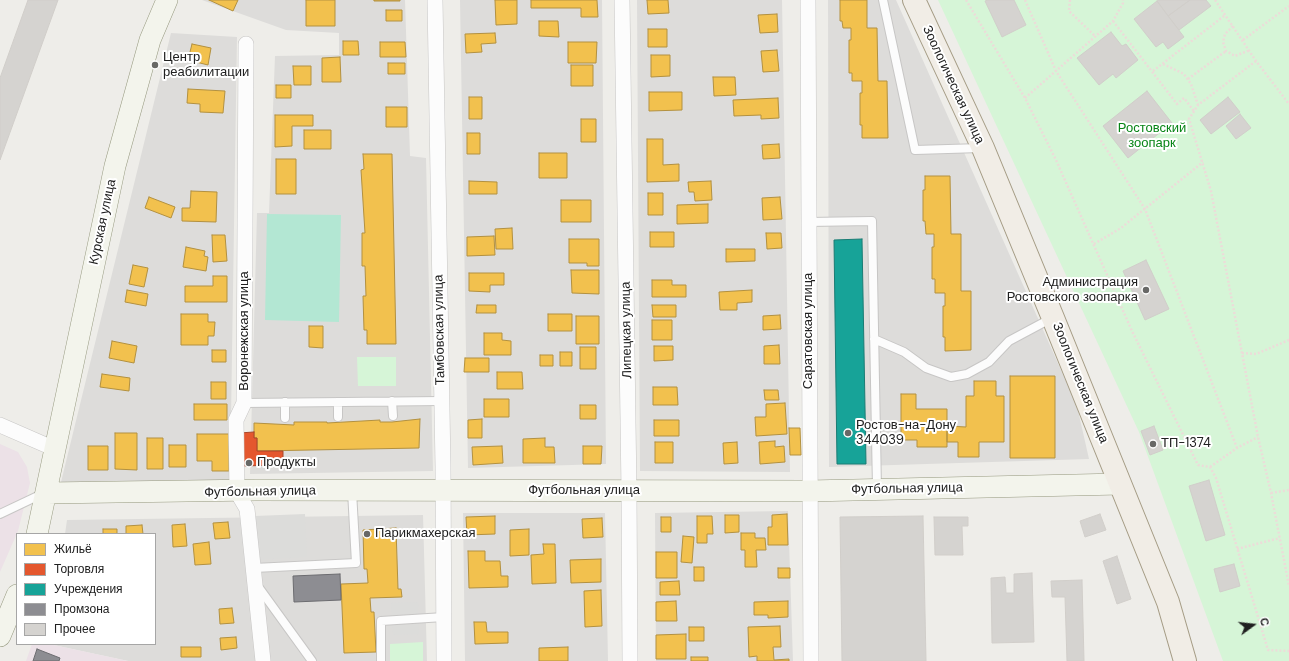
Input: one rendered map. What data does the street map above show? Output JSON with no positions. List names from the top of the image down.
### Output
{
  "streets": {
    "main road": ["Зоологическая улица", "Курская улица", "Футбольная улица"],
    "street": [
      "Тамбовская улица",
      "Липецкая улица",
      "Воронежская улица",
      "Саратовская улица"
    ]
  },
  "crossings": [
    ["Зоологическая улица", "Футбольная улица"],
    ["Курская улица", "Футбольная улица"],
    ["Тамбовская улица", "Футбольная улица"],
    ["Липецкая улица", "Футбольная улица"],
    ["Воронежская улица", "Футбольная улица"],
    ["Саратовская улица", "Футбольная улица"]
  ],
  "parks": ["Ростовский зоопарк"],
  "places": [
    "Центр реабилитации",
    "Администрация Ростовского зоопарка",
    "Ростов-на-Дону 344039",
    "ТП-1374",
    "Продукты",
    "Парикмахерская"
  ],
  "legend": [
    "Жильё",
    "Торговля",
    "Учреждения",
    "Промзона",
    "Прочее"
  ],
  "north": "right"
}
